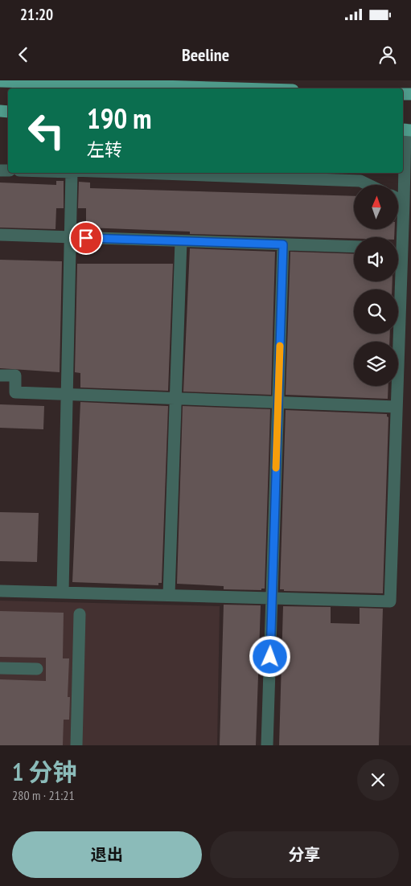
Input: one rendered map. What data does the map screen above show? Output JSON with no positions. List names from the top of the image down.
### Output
{
  "north": "top",
  "page": {
    "status": "21:20",
    "header": "Beeline",
    "turn": ["190 m", "左转"],
    "heading": ["1 分钟", "280 m · 21:21"],
    "buttons": ["退出", "分享"]
  }
}
